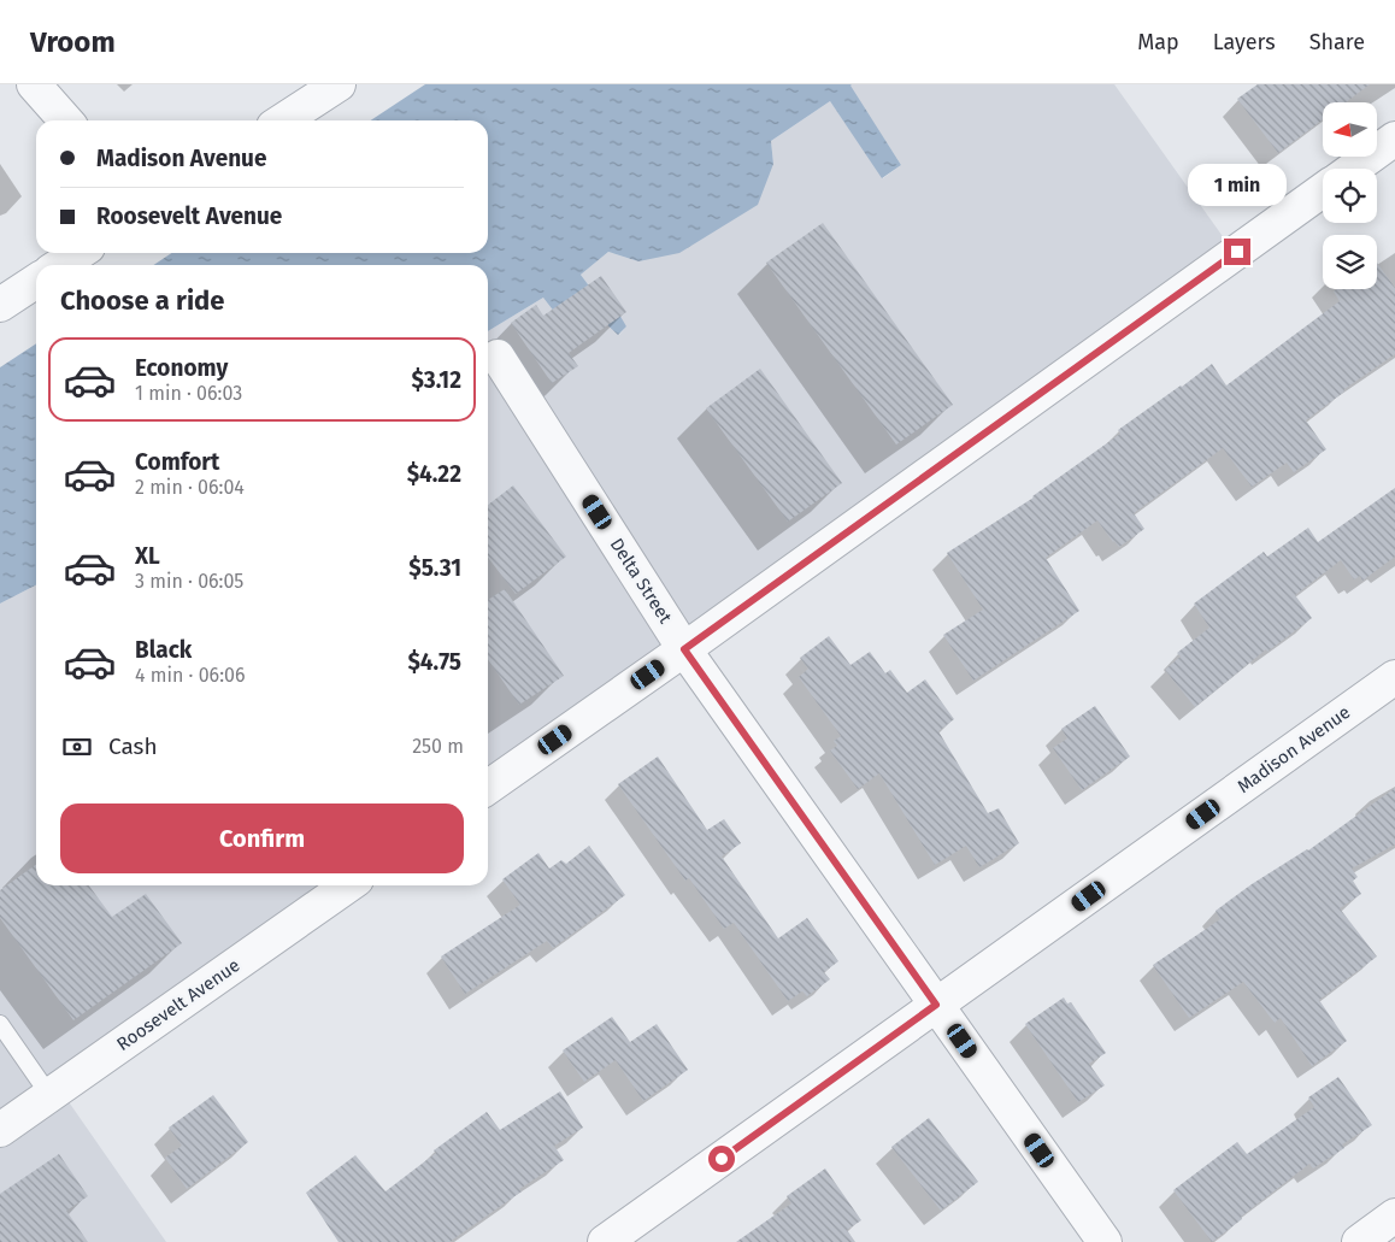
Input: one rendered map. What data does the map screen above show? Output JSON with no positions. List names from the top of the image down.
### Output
{
  "streets": {
    "street": ["Delta Street", "Madison Avenue", "Roosevelt Avenue"]
  },
  "crossings": [
    ["Delta Street", "Madison Avenue"]
  ],
  "north": "left",
  "page": {
    "header": "Vroom",
    "nav": ["Map", "Layers", "Share"],
    "banner": ["Madison Avenue", "Roosevelt Avenue"],
    "bubble": "1 min",
    "heading": "Choose a ride",
    "list": [
      {
        "name": "Economy",
        "note": "1 min · 06:03",
        "value": "$3.12"
      },
      {
        "name": "Comfort",
        "note": "2 min · 06:04",
        "value": "$4.22"
      },
      {
        "name": "XL",
        "note": "3 min · 06:05",
        "value": "$5.31"
      },
      {
        "name": "Black",
        "note": "4 min · 06:06",
        "value": "$4.75"
      }
    ],
    "pay": ["Cash", "250 m"],
    "buttons": "Confirm"
  }
}
